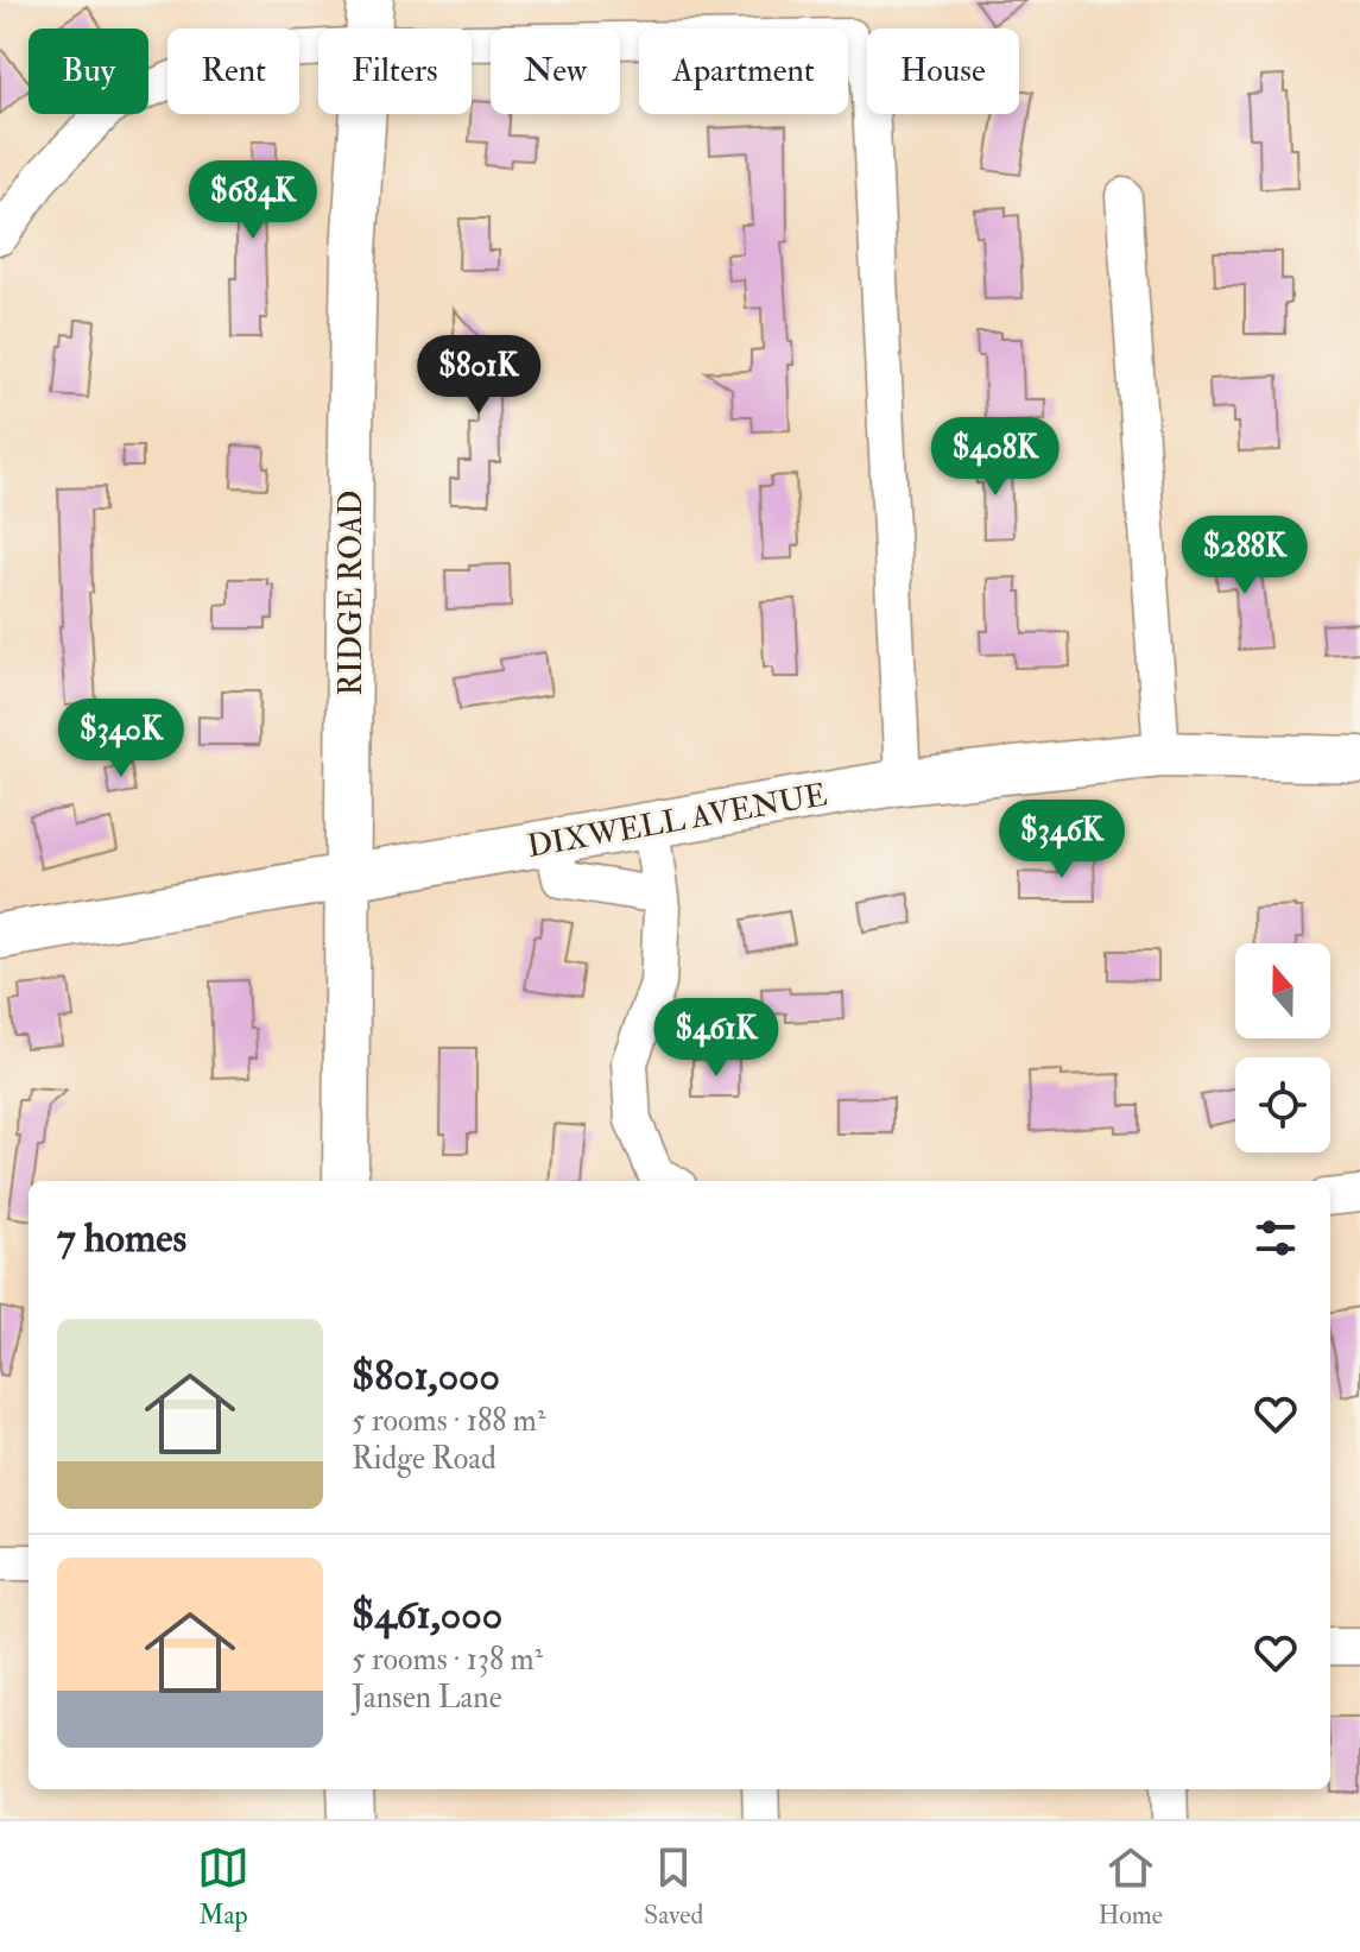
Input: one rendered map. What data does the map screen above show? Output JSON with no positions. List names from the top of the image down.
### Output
{
  "streets": {
    "main road": ["RIDGE ROAD", "DIXWELL AVENUE"]
  },
  "crossings": [
    ["RIDGE ROAD", "DIXWELL AVENUE"]
  ],
  "north": "top",
  "page": {
    "chip": [
      "Buy",
      "Rent",
      "Filters",
      "New",
      "Apartment",
      "House"
    ],
    "price": [
      "$684K",
      "$801K",
      "$408K",
      "$288K",
      "$340K",
      "$346K",
      "$461K"
    ],
    "heading": "7 homes",
    "list": [
      {
        "name": "$801,000",
        "note": "5 rooms · 188 m² · Ridge Road"
      },
      {
        "name": "$461,000",
        "note": "5 rooms · 138 m² · Jansen Lane"
      }
    ],
    "tabs": ["Map", "Saved", "Home"]
  }
}
